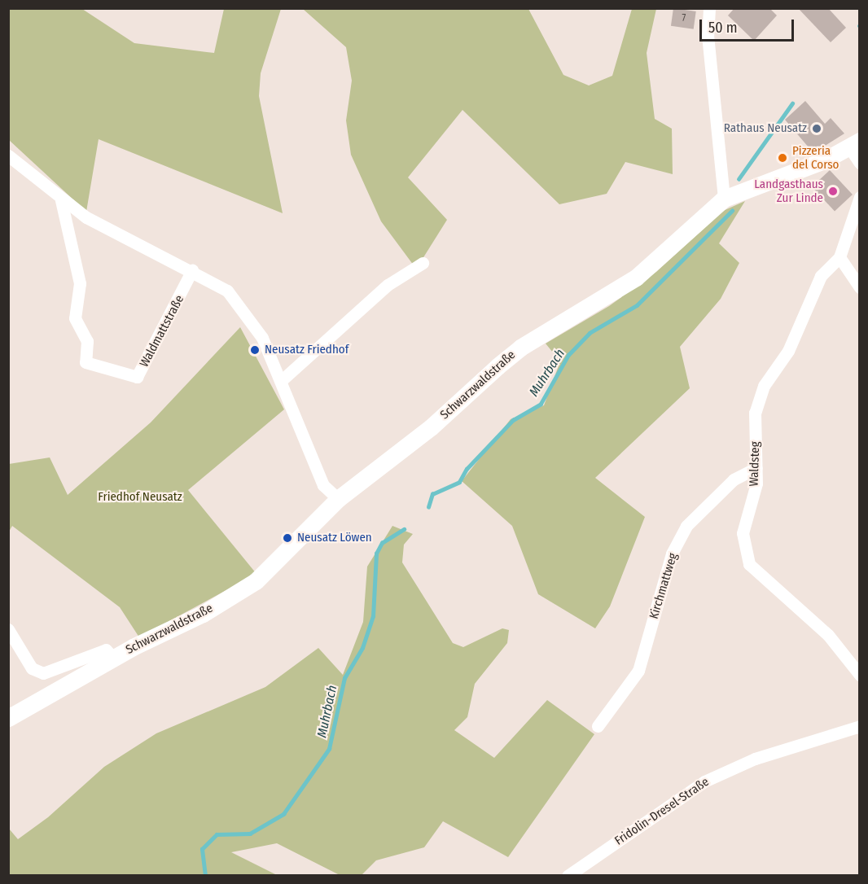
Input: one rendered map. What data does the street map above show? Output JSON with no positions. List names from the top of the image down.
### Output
{
  "streets": {
    "main road": ["Schwarzwaldstraße"],
    "street": [
      "Waldmattstraße",
      "Waldsteg",
      "Kirchmattweg",
      "Fridolin-Dresel-Straße"
    ]
  },
  "crossings": [
    ["Waldsteg", "Kirchmattweg"]
  ],
  "water": ["Muhrbach"],
  "parks": ["Friedhof Neusatz"],
  "places": [
    "Rathaus Neusatz",
    "Pizzeria del Corso",
    "Landgasthaus Zur Linde",
    "Neusatz Friedhof",
    "Neusatz Löwen"
  ],
  "house_numbers": ["7"],
  "scale_bar": "50 m"
}
